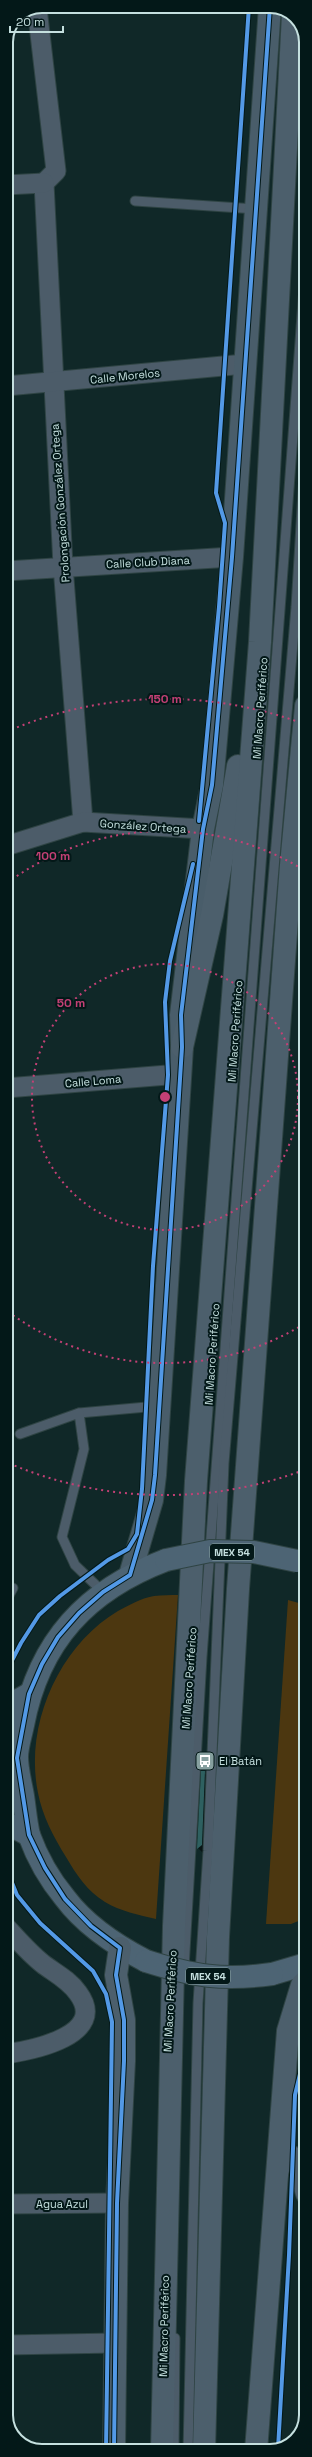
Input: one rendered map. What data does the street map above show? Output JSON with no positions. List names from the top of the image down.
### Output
{
  "streets": {
    "main road": ["MEX 54"],
    "street": [
      "Calle Morelos",
      "Prolongación González Ortega",
      "Calle Club Diana",
      "González Ortega",
      "Calle Loma",
      "Agua Azul"
    ],
    "lane": ["Mi Macro Periférico"]
  },
  "crossings": [
    ["Calle Morelos", "Prolongación González Ortega"],
    ["Prolongación González Ortega", "Calle Club Diana"],
    ["Prolongación González Ortega", "González Ortega"]
  ],
  "places": {
    "bus stop": ["El Batán"]
  },
  "scale_bar": "20 m",
  "rings": ["150 m", "100 m", "50 m"]
}
